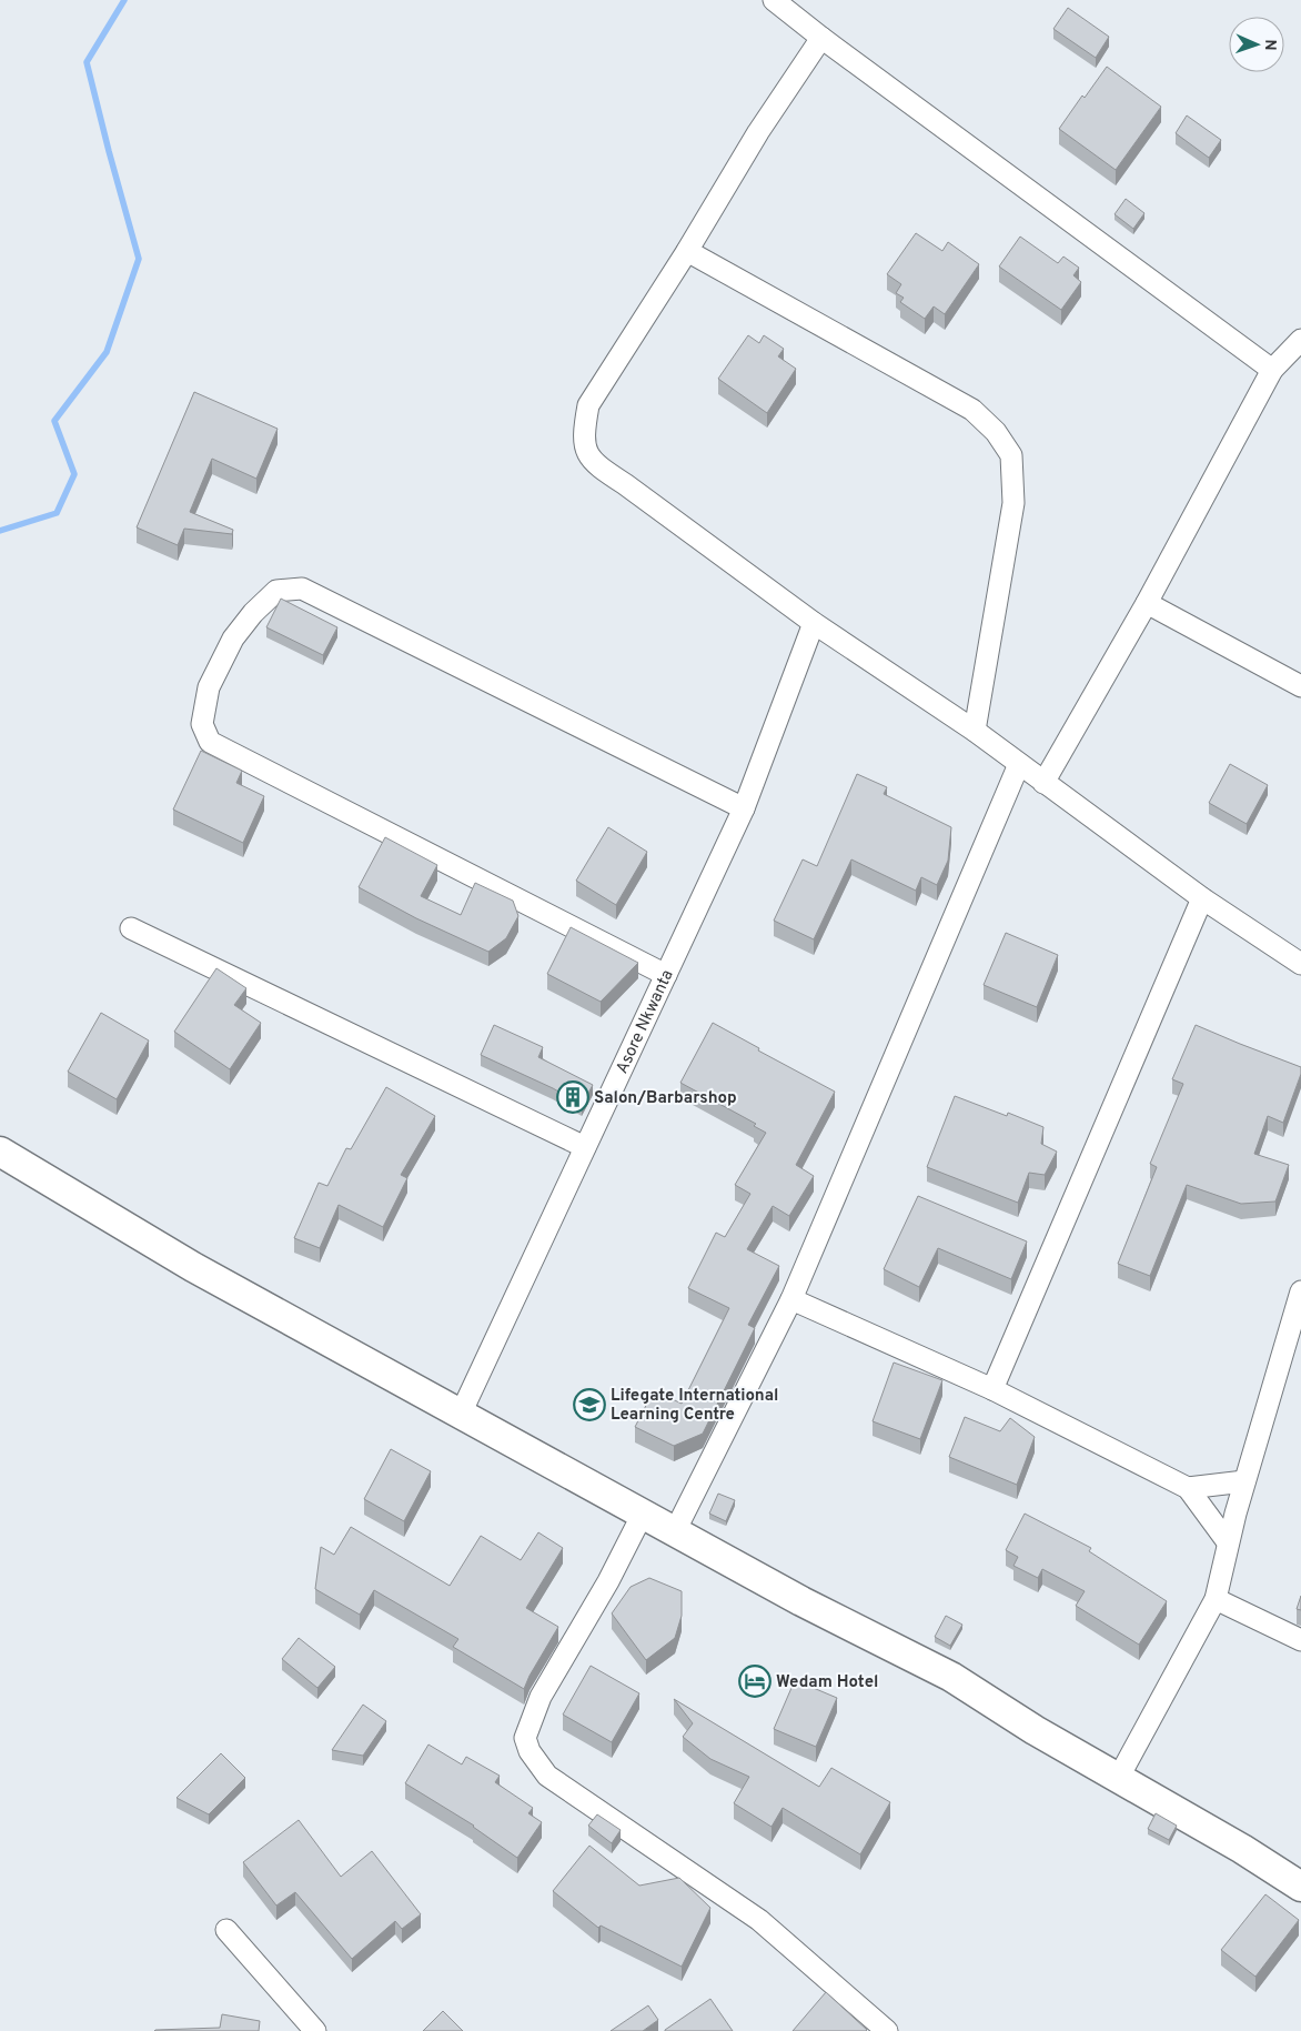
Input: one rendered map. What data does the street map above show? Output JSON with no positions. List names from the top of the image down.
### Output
{
  "streets": {
    "street": ["Asore Nkwanta"]
  },
  "places": {
    "building": ["Salon/Barbarshop"],
    "school or university": ["Lifegate International Learning Centre"],
    "hotel": ["Wedam Hotel"]
  },
  "north": "right"
}
